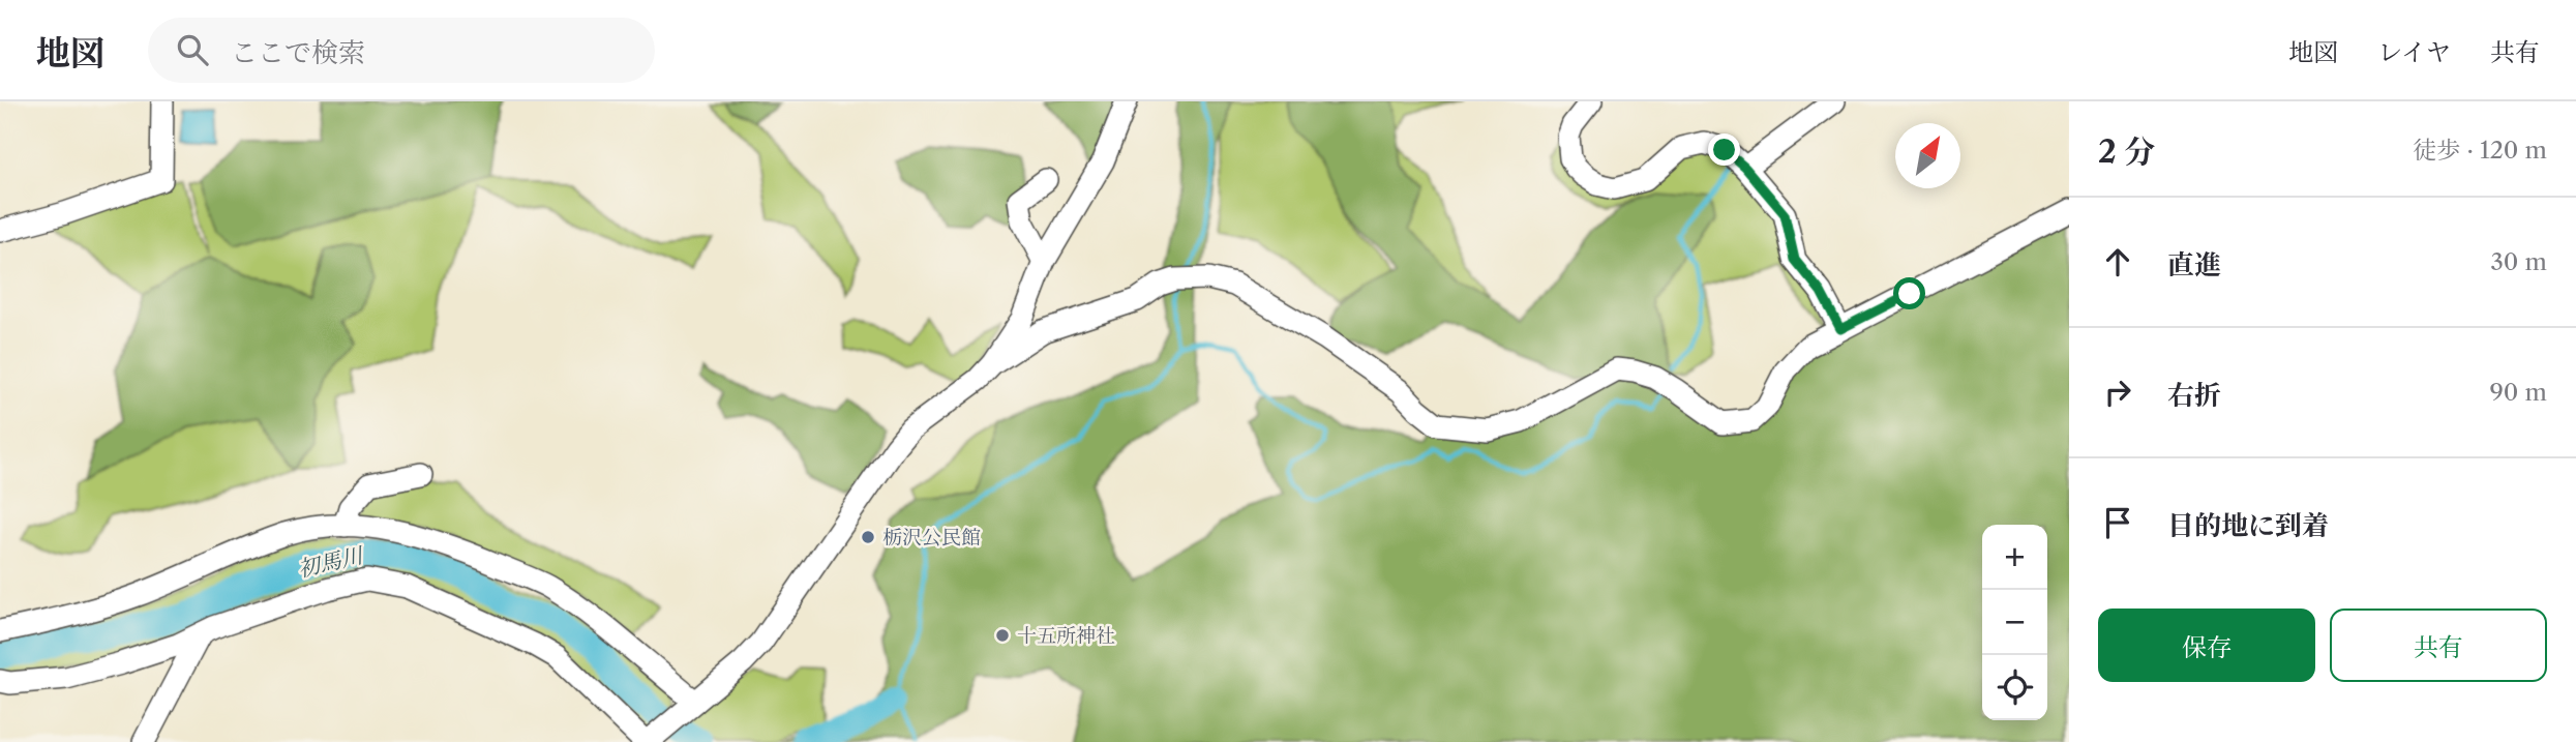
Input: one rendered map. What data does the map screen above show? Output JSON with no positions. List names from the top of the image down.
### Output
{
  "water": ["初馬川"],
  "places": ["栃沢公民館", "十五所神社"],
  "north": "top right",
  "page": {
    "header": "地図",
    "search": "ここで検索",
    "nav": ["地図", "レイヤ", "共有"],
    "heading": ["2 分", "徒歩 · 120 m"],
    "list": [
      ["直進", "30 m"],
      ["右折", "90 m"],
      "目的地に到着"
    ],
    "map_buttons": ["+", "−"],
    "buttons": ["保存", "共有"]
  }
}
